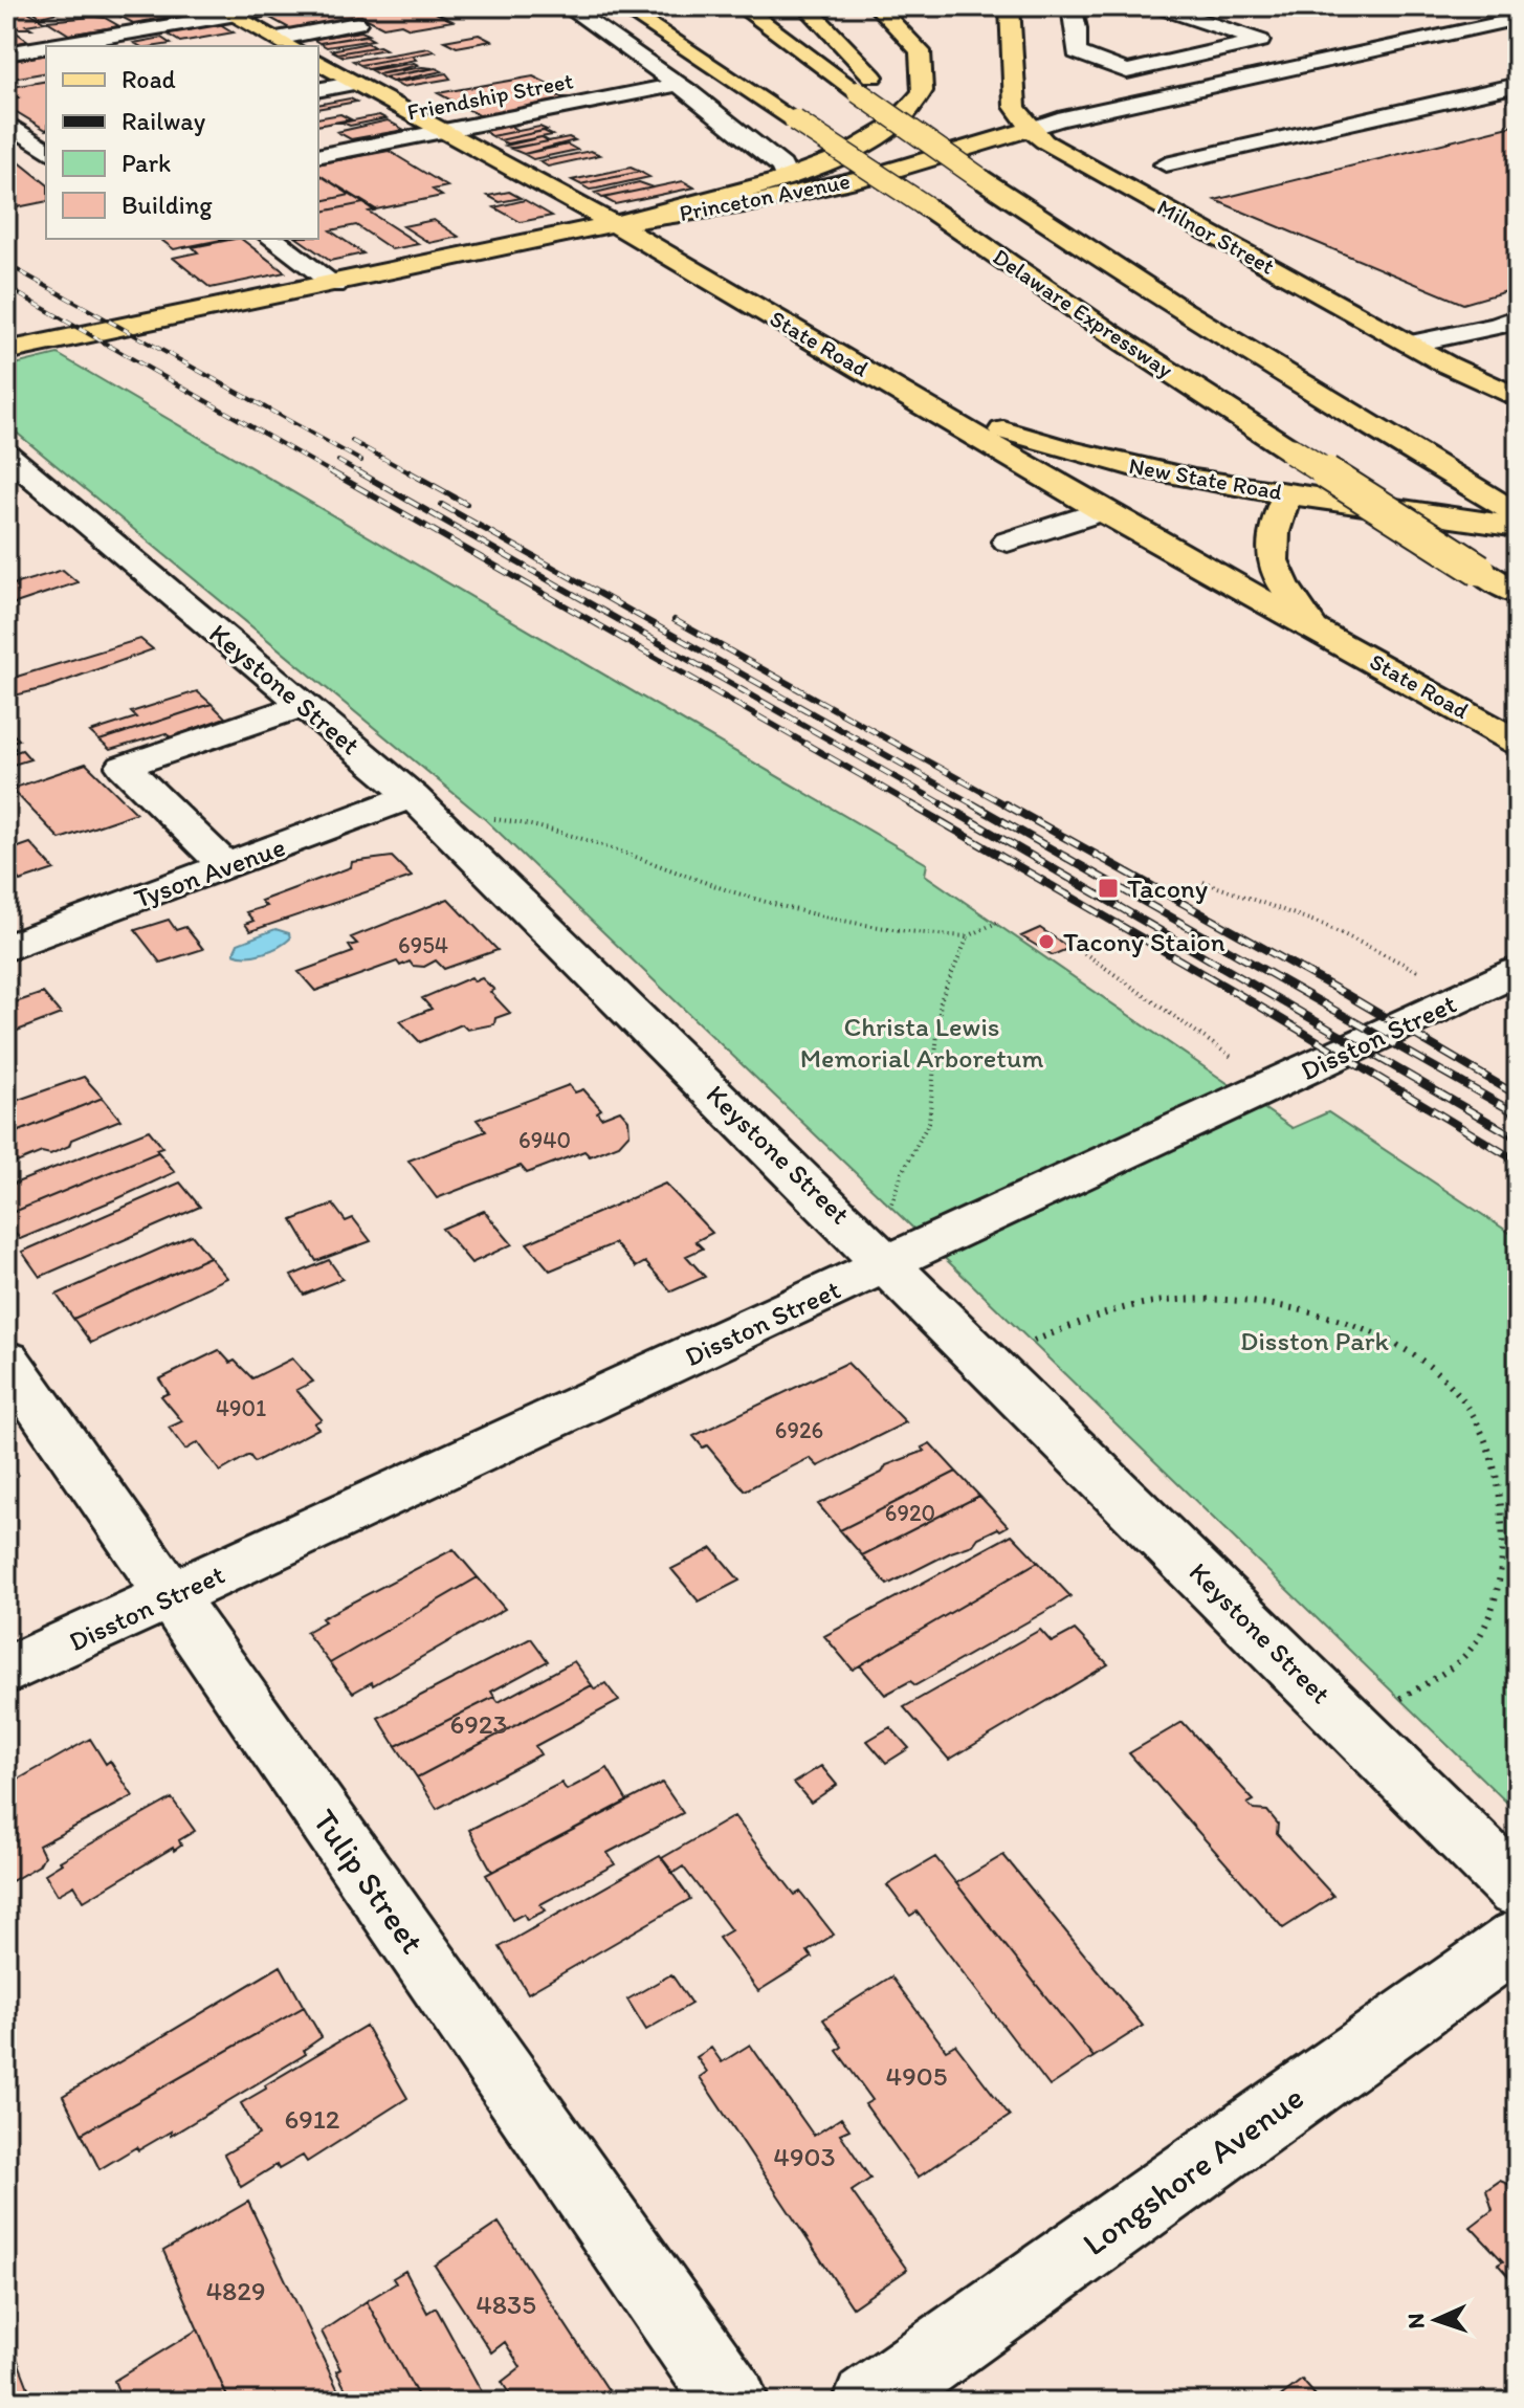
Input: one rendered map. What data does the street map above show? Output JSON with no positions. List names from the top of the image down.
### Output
{
  "streets": {
    "main road": [
      "Princeton Avenue",
      "Milnor Street",
      "Delaware Expressway",
      "State Road",
      "New State Road"
    ],
    "street": [
      "Friendship Street",
      "Keystone Street",
      "Tyson Avenue",
      "Disston Street",
      "Tulip Street",
      "Longshore Avenue"
    ]
  },
  "crossings": [
    ["Friendship Street", "State Road"],
    ["Princeton Avenue", "Milnor Street"],
    ["Princeton Avenue", "State Road"],
    ["State Road", "New State Road"],
    ["Keystone Street", "Tyson Avenue"],
    ["Keystone Street", "Disston Street"],
    ["Disston Street", "Tulip Street"]
  ],
  "parks": ["Christa Lewis Memorial Arboretum", "Disston Park"],
  "places": {
    "transit": ["Tacony"],
    "other": ["Tacony Staion"]
  },
  "house_numbers": [
    "6954",
    "6940",
    "4901",
    "6926",
    "6920",
    "6923",
    "4905",
    "6912",
    "4903",
    "4829",
    "4835"
  ],
  "legend": [
    "Road",
    "Railway",
    "Park",
    "Building"
  ],
  "north": "left"
}
